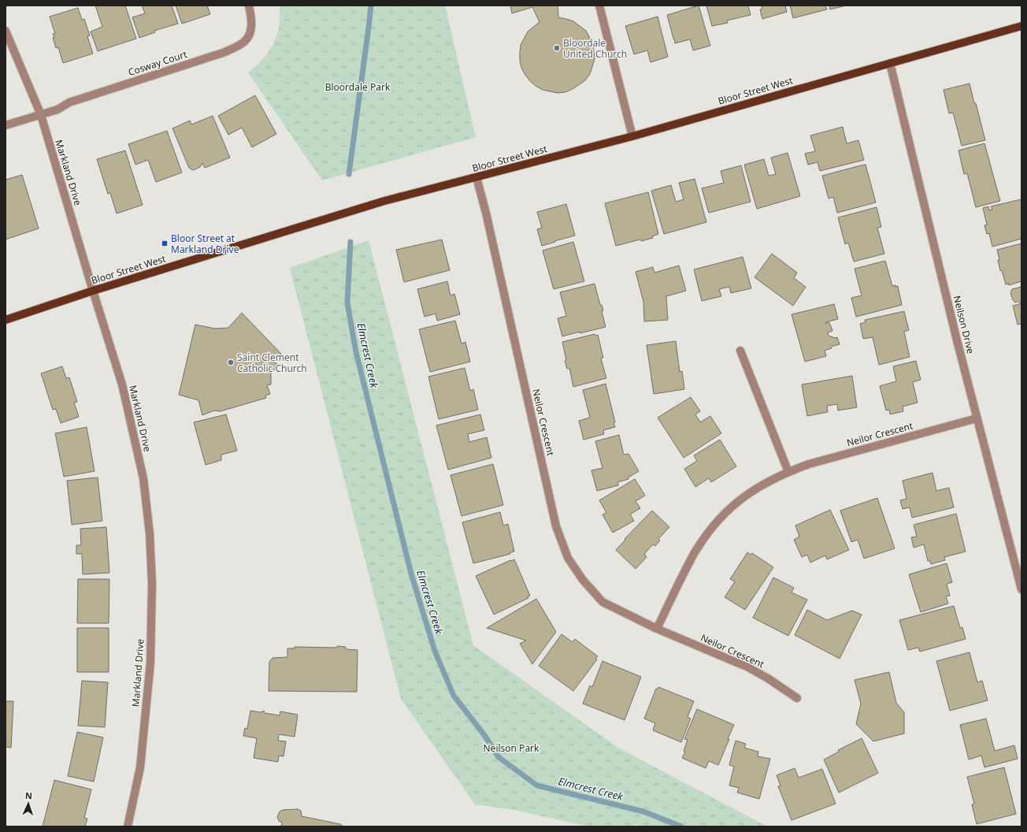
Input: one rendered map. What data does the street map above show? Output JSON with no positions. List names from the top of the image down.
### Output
{
  "streets": {
    "main road": ["Bloor Street West"],
    "street": [
      "Cosway Court",
      "Markland Drive",
      "Neilson Drive",
      "Neilor Crescent"
    ]
  },
  "crossings": [
    ["Cosway Court", "Markland Drive"],
    ["Bloor Street West", "Markland Drive"],
    ["Bloor Street West", "Neilson Drive"],
    ["Bloor Street West", "Neilor Crescent"],
    ["Neilson Drive", "Neilor Crescent"]
  ],
  "water": ["Elmcrest Creek"],
  "parks": ["Bloordale Park", "Neilson Park"],
  "places": {
    "other": ["Bloordale United Church", "Saint Clement Catholic Church"],
    "transit": ["Bloor Street at Markland Drive"]
  },
  "north": "top"
}
